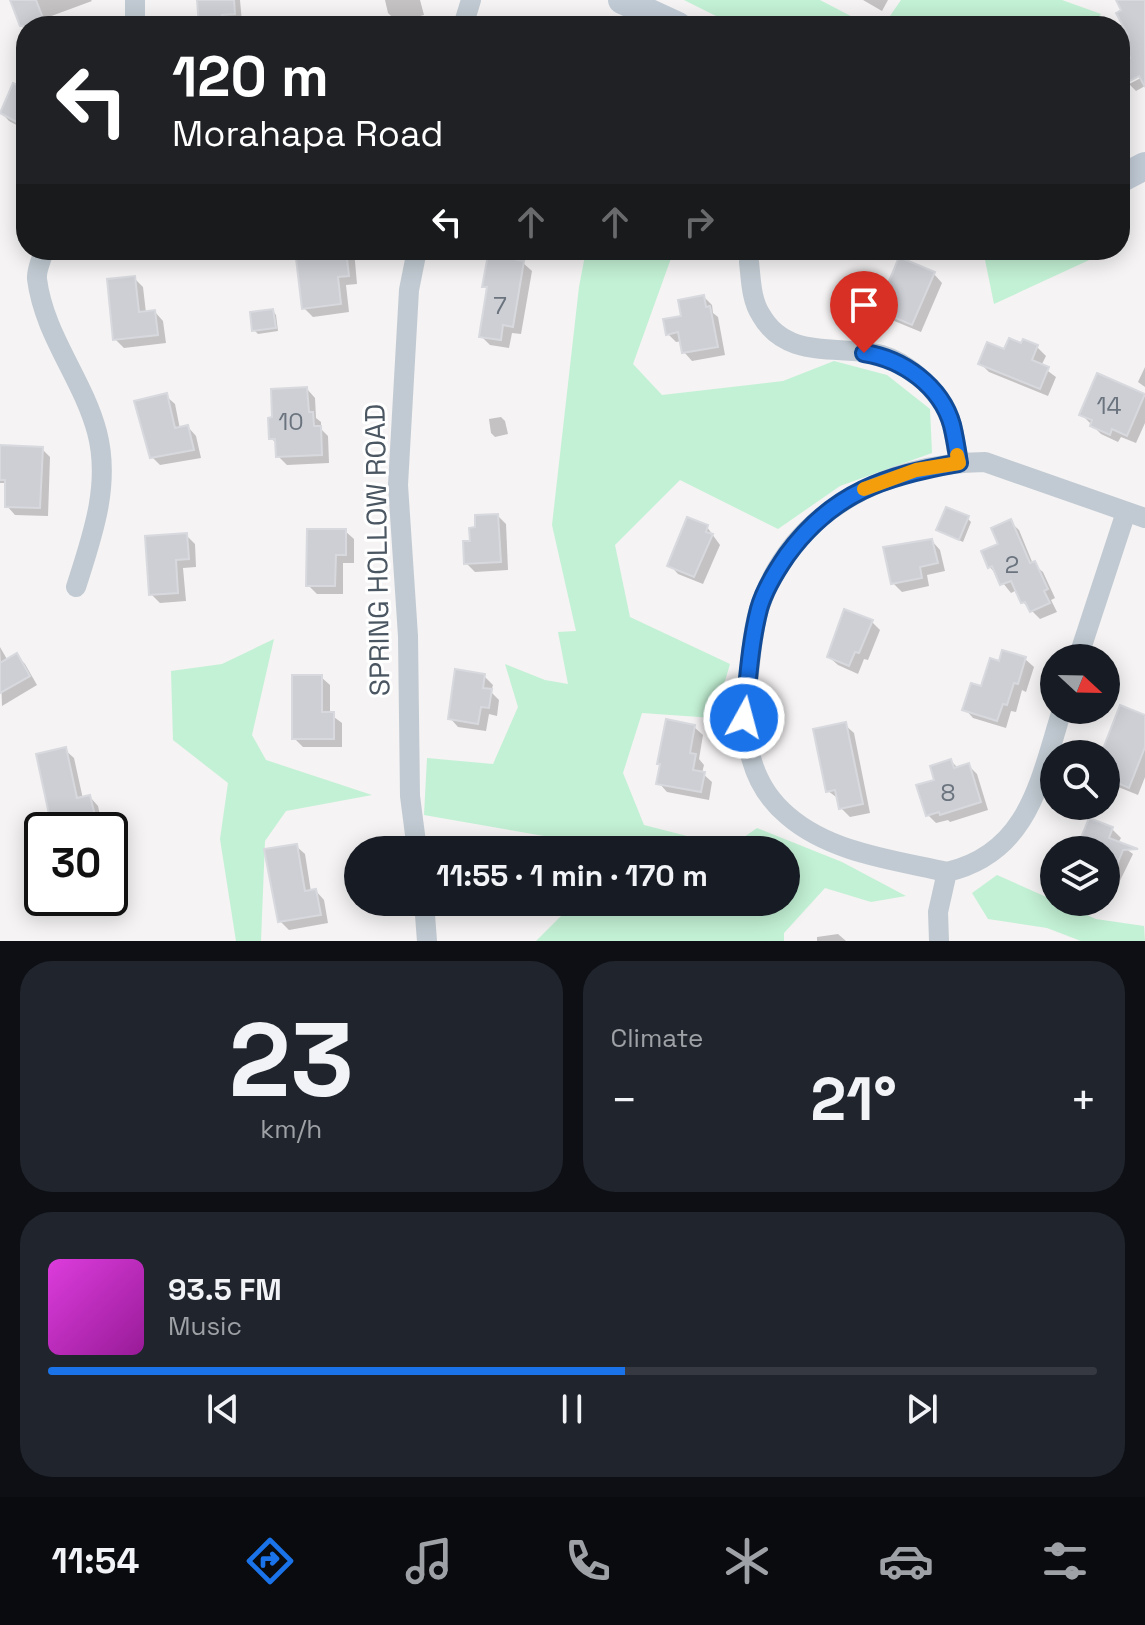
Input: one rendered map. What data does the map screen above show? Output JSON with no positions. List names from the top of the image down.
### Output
{
  "streets": {
    "street": ["SPRING HOLLOW ROAD"]
  },
  "house_numbers": [
    "7",
    "14",
    "10",
    "2",
    "8"
  ],
  "north": "right",
  "page": {
    "turn": ["120 m", "Morahapa Road"],
    "limit": "30",
    "trip": "11:55 · 1 min · 170 m",
    "tile": [
      ["23", "km/h"],
      "Climate"
    ],
    "heat": ["−", "21°", "+"],
    "song": ["93.5 FM", "Music"],
    "tabs": "11:54"
  }
}
